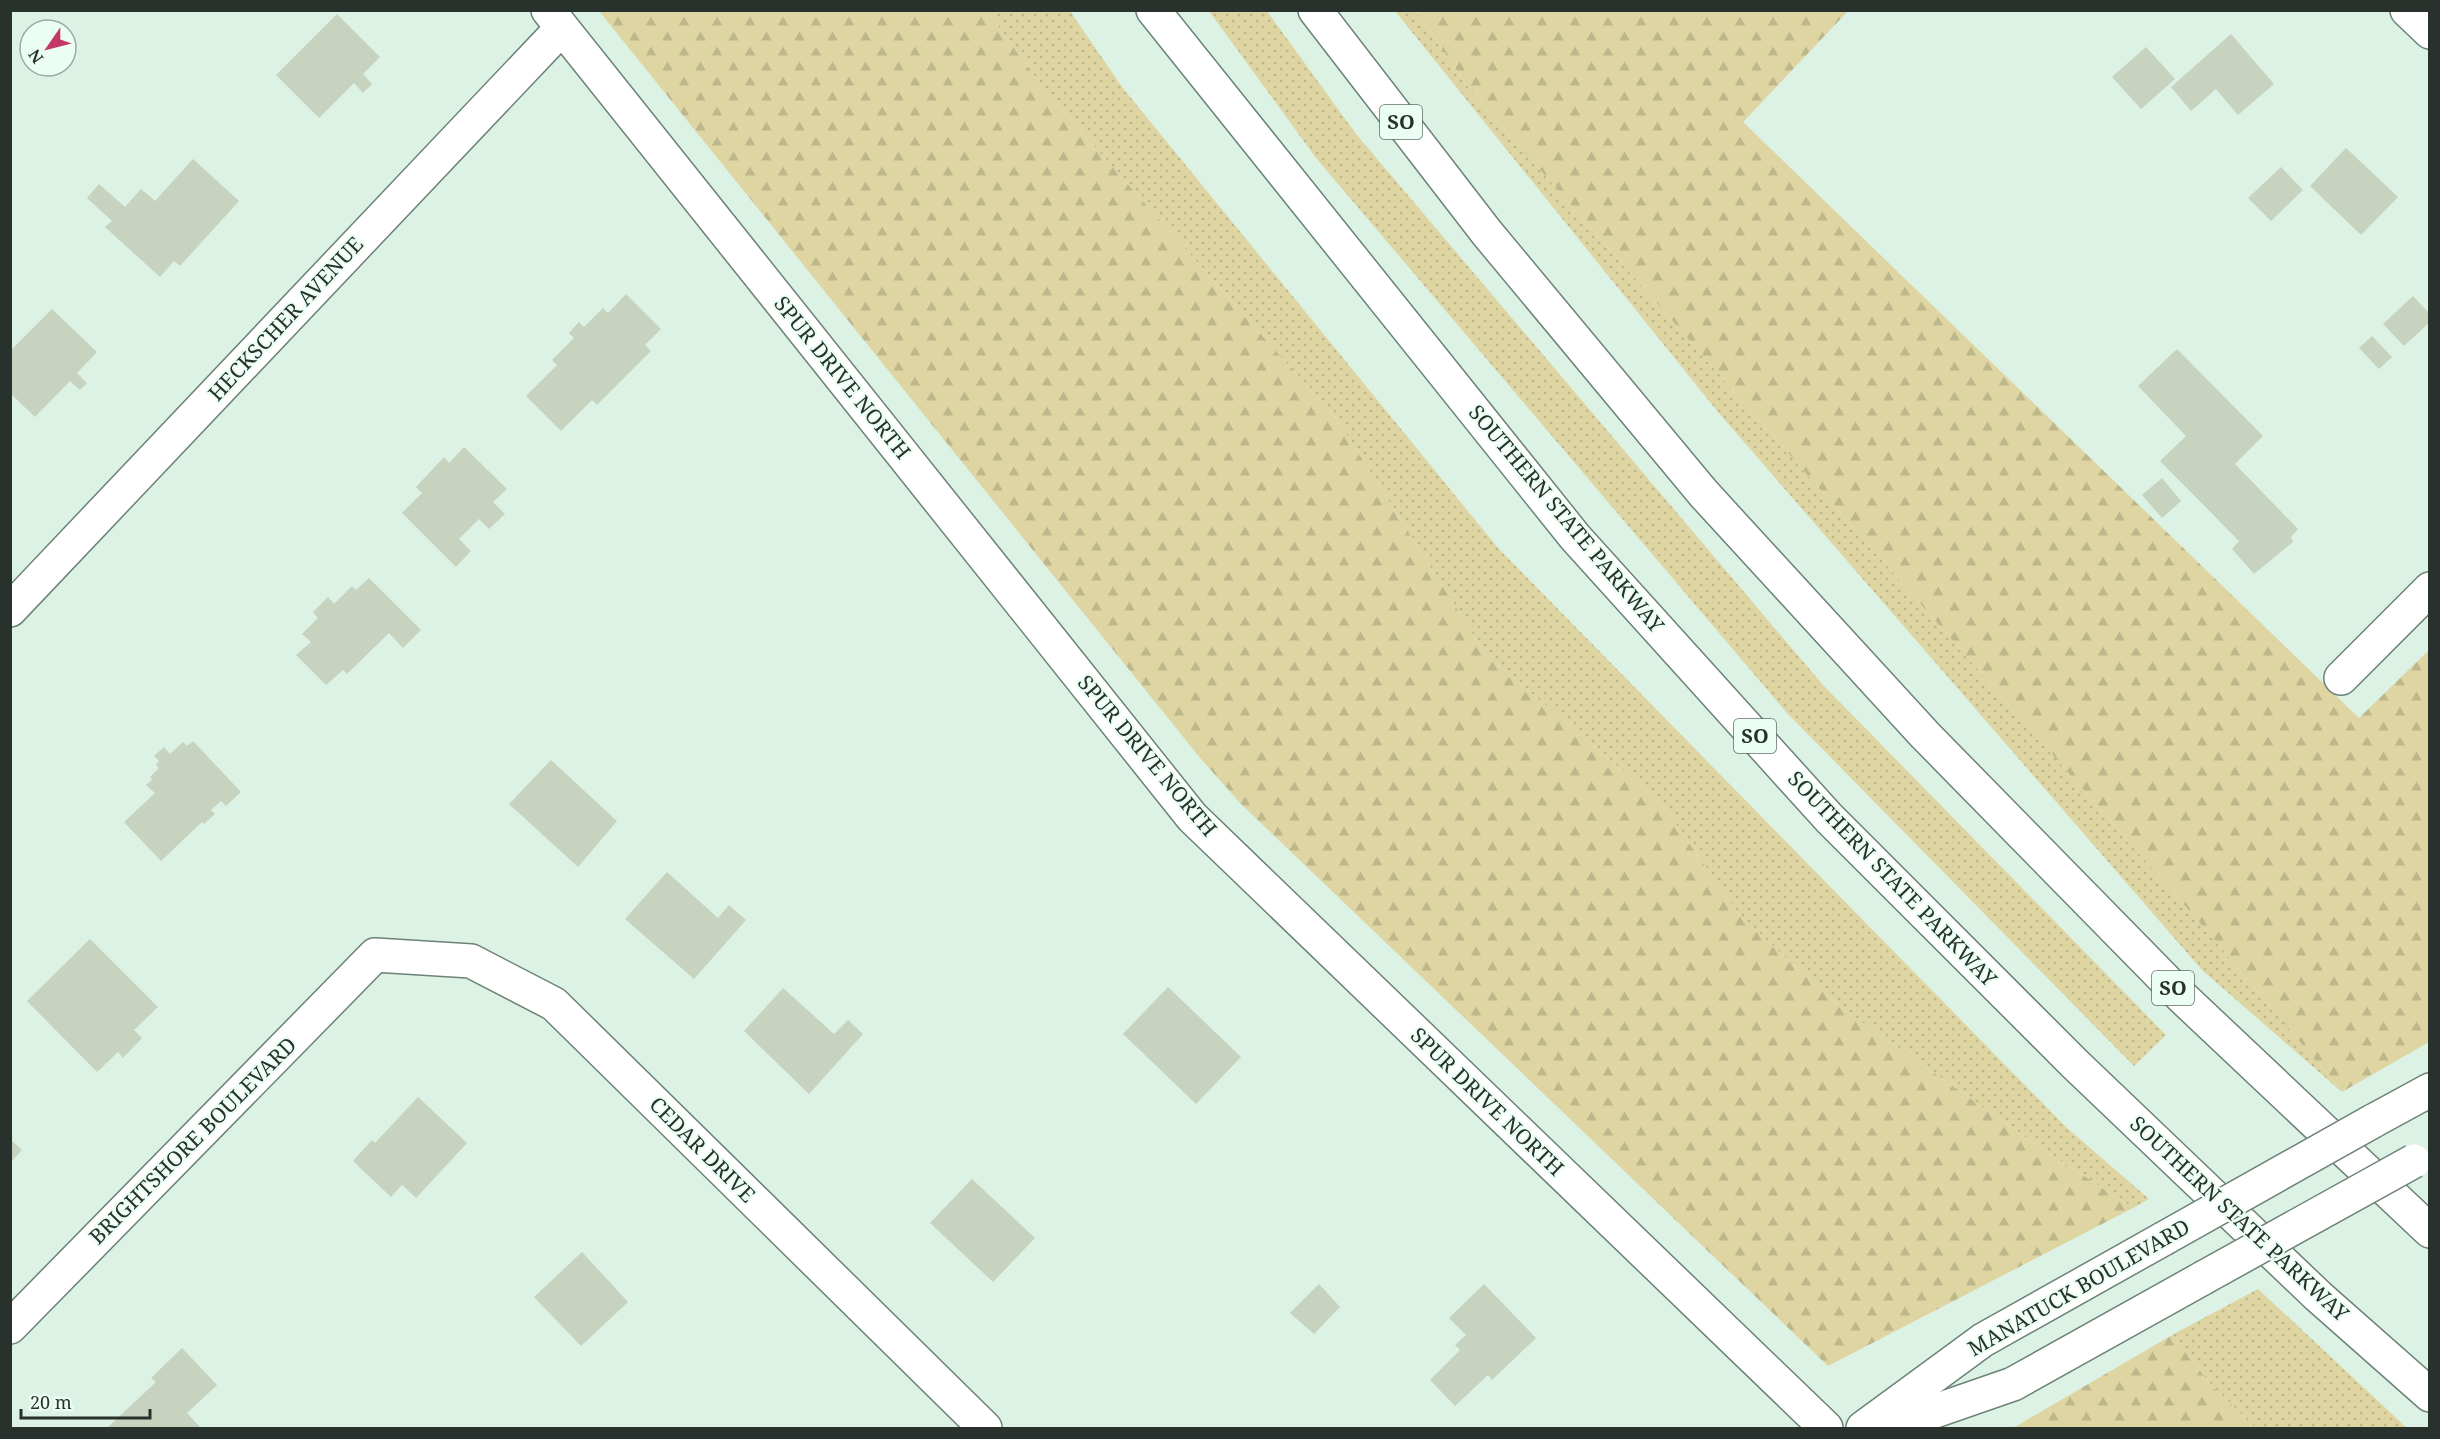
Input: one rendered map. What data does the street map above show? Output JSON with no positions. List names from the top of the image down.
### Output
{
  "streets": {
    "main road": [
      "SO",
      "HECKSCHER AVENUE",
      "SPUR DRIVE NORTH",
      "SOUTHERN STATE PARKWAY",
      "BRIGHTSHORE BOULEVARD",
      "CEDAR DRIVE",
      "MANATUCK BOULEVARD"
    ]
  },
  "crossings": [
    ["HECKSCHER AVENUE", "SPUR DRIVE NORTH"],
    ["BRIGHTSHORE BOULEVARD", "CEDAR DRIVE"]
  ],
  "scale_bar": "20 m",
  "north": "bottom left"
}
